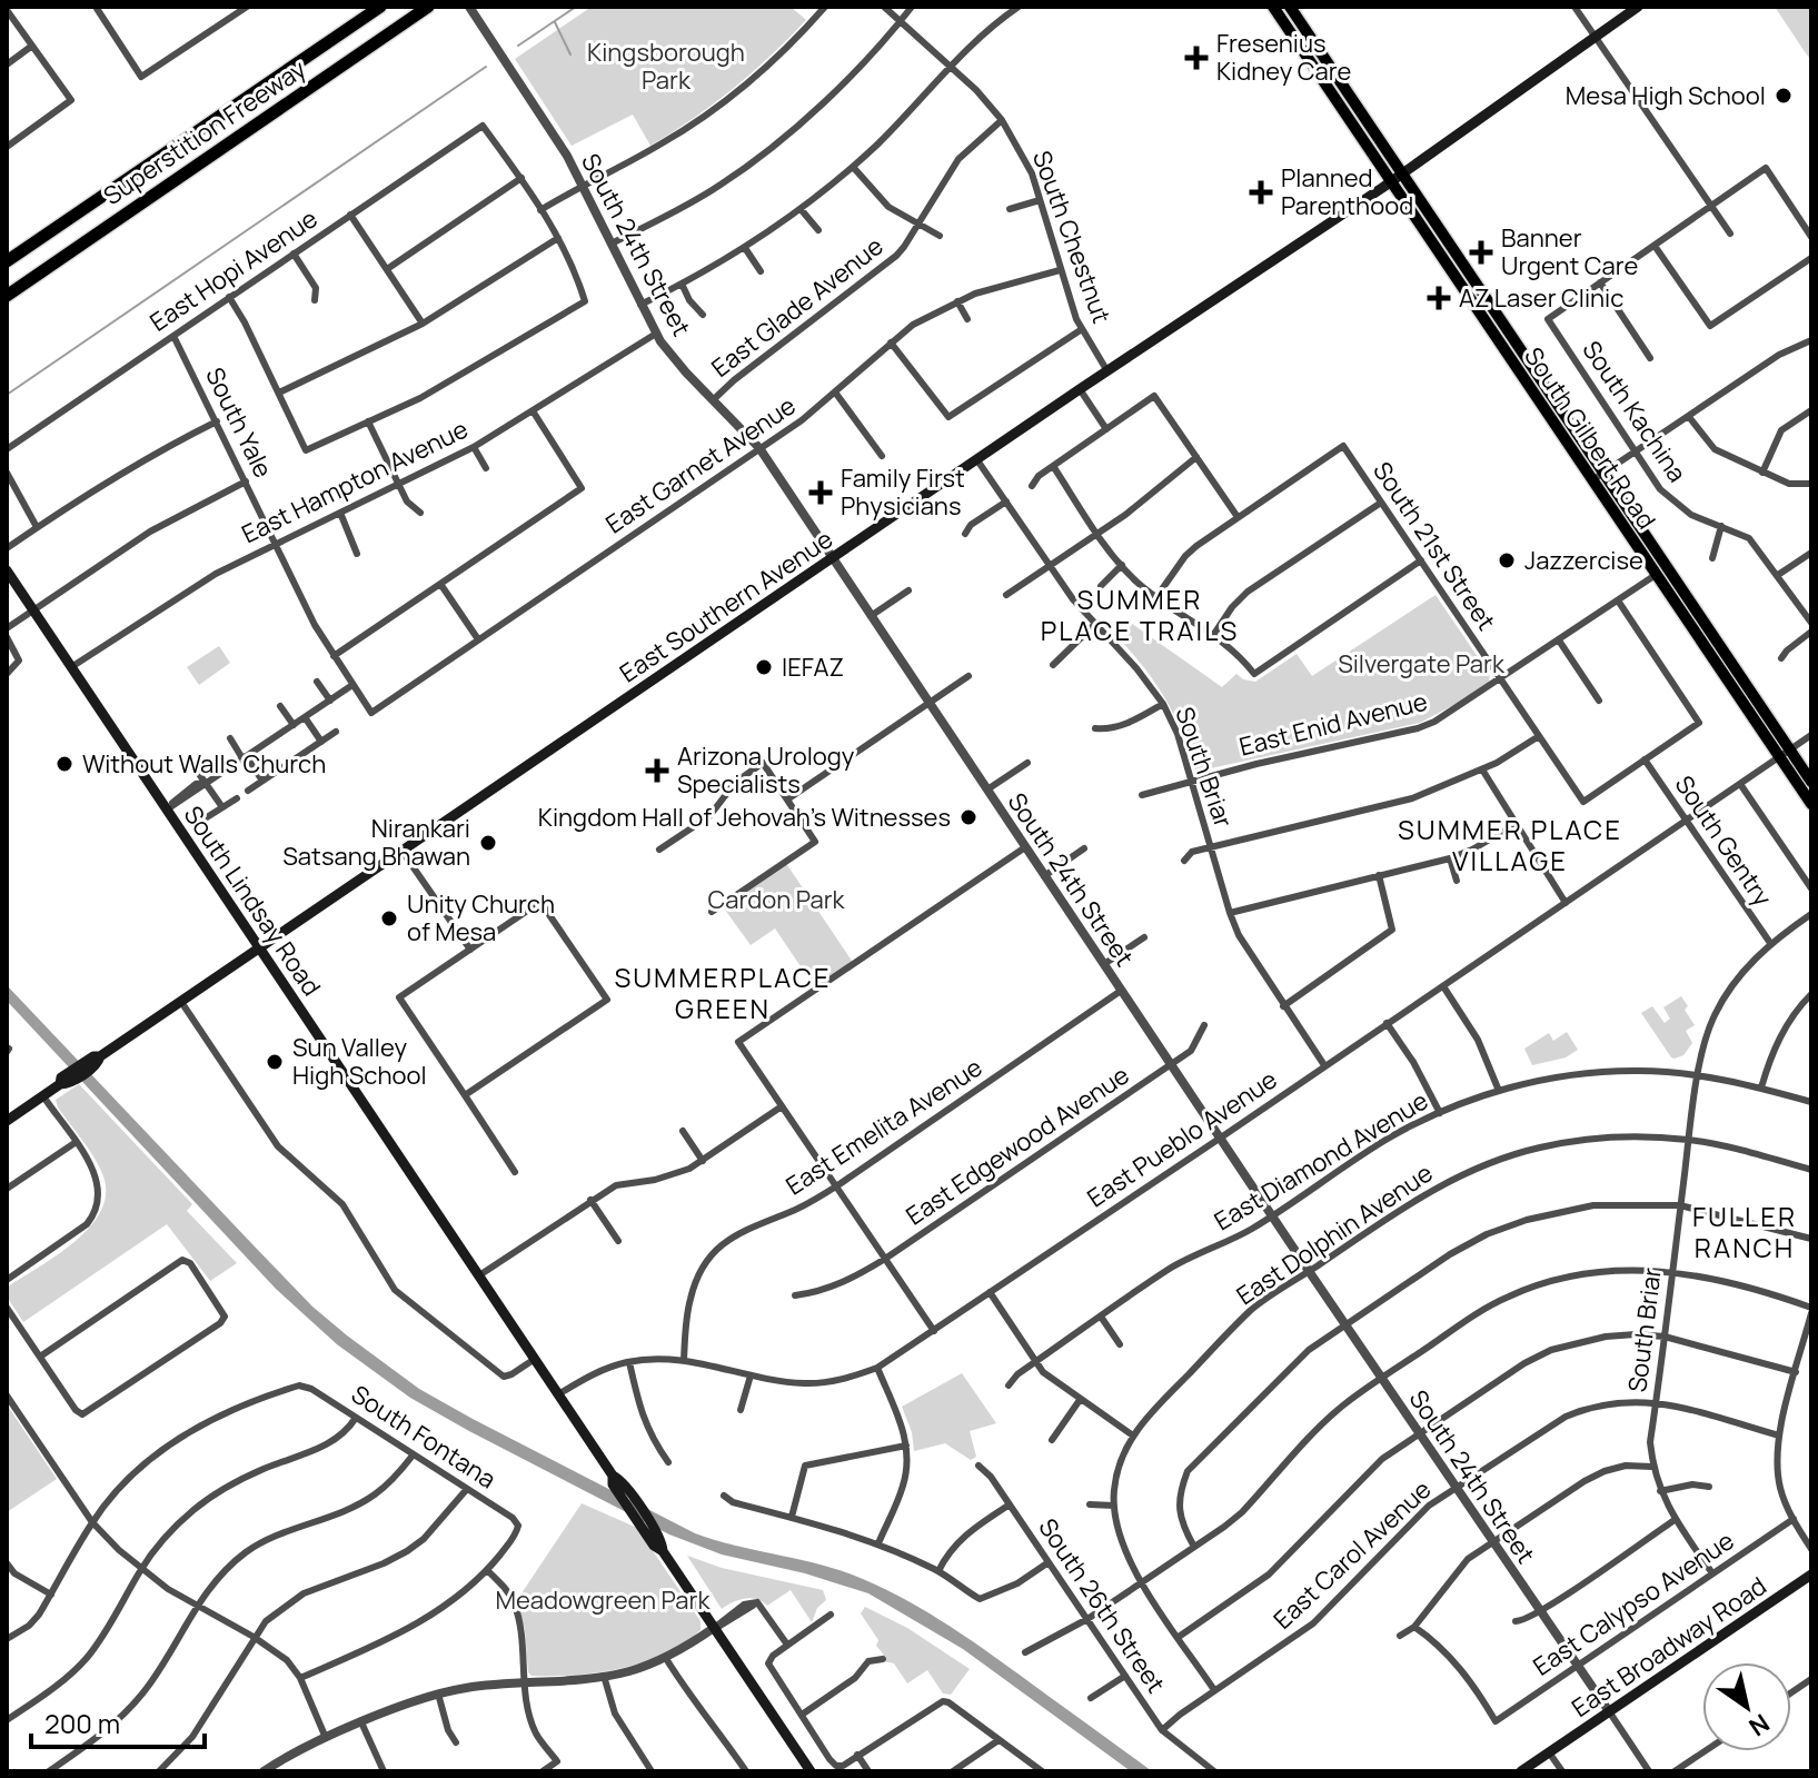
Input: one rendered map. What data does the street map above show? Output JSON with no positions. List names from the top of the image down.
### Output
{
  "streets": {
    "highway": ["Superstition Freeway"],
    "main road": [
      "South Gilbert Road",
      "East Southern Avenue",
      "South Lindsay Road",
      "East Broadway Road"
    ],
    "street": [
      "South Chestnut",
      "South 24th Street",
      "East Hopi Avenue",
      "East Glade Avenue",
      "South Kachina",
      "South Yale",
      "East Garnet Avenue",
      "East Hampton Avenue",
      "South 21st Street",
      "East Enid Avenue",
      "South Briar",
      "South Gentry",
      "East Emelita Avenue",
      "East Pueblo Avenue",
      "East Edgewood Avenue",
      "East Diamond Avenue",
      "East Dolphin Avenue",
      "South Fontana",
      "East Carol Avenue",
      "East Calypso Avenue",
      "South 26th Street"
    ]
  },
  "crossings": [
    ["South Chestnut", "East Glade Avenue"],
    ["South Chestnut", "East Garnet Avenue"],
    ["South Chestnut", "East Southern Avenue"],
    ["South 24th Street", "East Glade Avenue"],
    ["South 24th Street", "East Garnet Avenue"],
    ["South 24th Street", "East Hampton Avenue"],
    ["South 24th Street", "East Southern Avenue"],
    ["South 24th Street", "East Emelita Avenue"],
    ["South 24th Street", "East Pueblo Avenue"],
    ["South 24th Street", "East Edgewood Avenue"],
    ["South 24th Street", "East Diamond Avenue"],
    ["South 24th Street", "East Dolphin Avenue"],
    ["South 24th Street", "East Carol Avenue"],
    ["South 24th Street", "East Calypso Avenue"],
    ["South 24th Street", "East Broadway Road"],
    ["East Hopi Avenue", "South Yale"],
    ["South Yale", "East Garnet Avenue"],
    ["South Yale", "East Hampton Avenue"],
    ["South Gilbert Road", "East Southern Avenue"],
    ["South Gilbert Road", "East Enid Avenue"],
    ["South Gilbert Road", "East Pueblo Avenue"],
    ["East Hampton Avenue", "South Lindsay Road"],
    ["South 21st Street", "East Enid Avenue"],
    ["South 21st Street", "South Gentry"],
    ["East Southern Avenue", "South Briar"],
    ["East Southern Avenue", "South Lindsay Road"],
    ["East Enid Avenue", "South Briar"],
    ["South Briar", "South Gentry"],
    ["South Briar", "East Pueblo Avenue"],
    ["South Briar", "East Diamond Avenue"],
    ["South Briar", "East Dolphin Avenue"],
    ["South Briar", "East Carol Avenue"],
    ["South Briar", "East Calypso Avenue"],
    ["South Gentry", "East Pueblo Avenue"],
    ["South Lindsay Road", "East Pueblo Avenue"],
    ["East Emelita Avenue", "East Pueblo Avenue"],
    ["East Carol Avenue", "South 26th Street"]
  ],
  "districts": [
    "SUMMER PLACE TRAILS",
    "SUMMER PLACE VILLAGE",
    "SUMMERPLACE GREEN",
    "FULLER RANCH"
  ],
  "parks": [
    "Kingsborough Park",
    "Silvergate Park",
    "Cardon Park",
    "Meadowgreen Park"
  ],
  "places": {
    "health": [
      "Fresenius Kidney Care",
      "Planned Parenthood",
      "Banner Urgent Care",
      "AZ Laser Clinic",
      "Family First Physicians",
      "Arizona Urology Specialists"
    ],
    "other": [
      "Mesa High School",
      "Jazzercise",
      "IEFAZ",
      "Without Walls Church",
      "Kingdom Hall of Jehovah's Witnesses",
      "Nirankari Satsang Bhawan",
      "Unity Church of Mesa",
      "Sun Valley High School"
    ]
  },
  "scale_bar": "200 m",
  "north": "bottom right"
}
